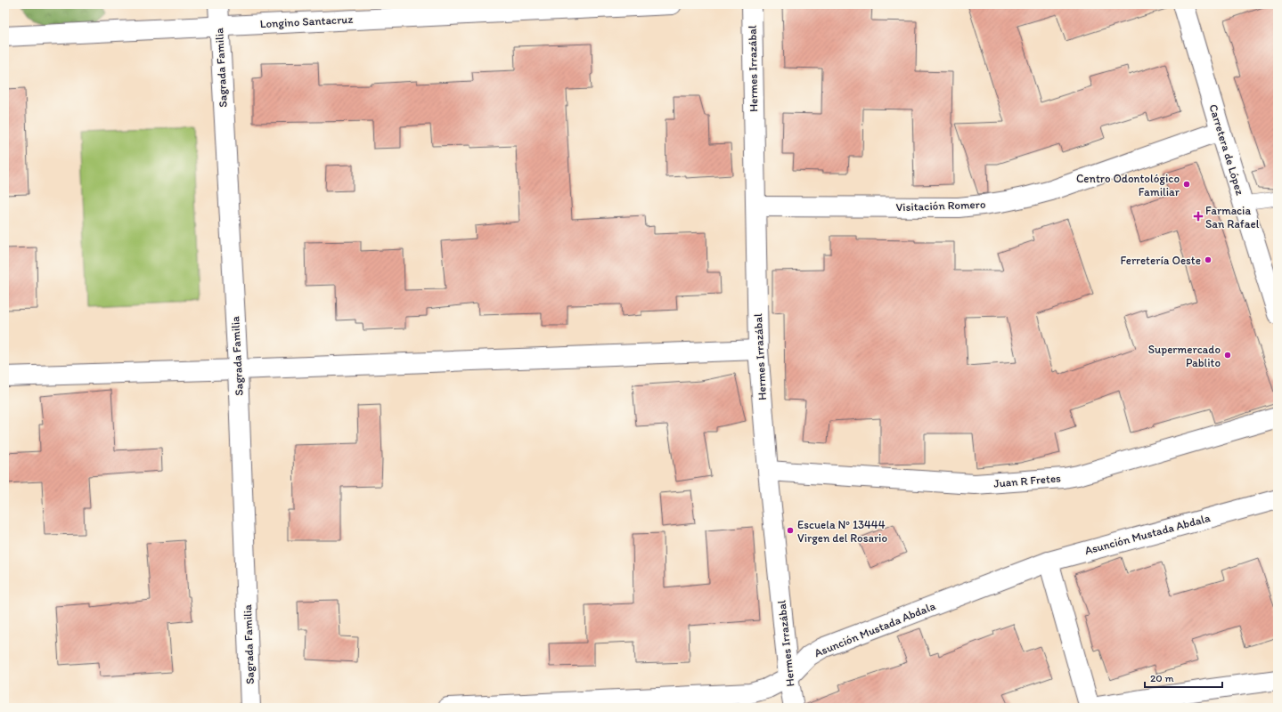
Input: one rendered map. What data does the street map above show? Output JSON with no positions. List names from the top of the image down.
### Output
{
  "streets": {
    "street": [
      "Longino Santacruz",
      "Sagrada Familia",
      "Hermes Irrazábal",
      "Carretera de López",
      "Visitación Romero",
      "Juan R Fretes",
      "Asunción Mustada Abdala"
    ]
  },
  "crossings": [
    ["Longino Santacruz", "Sagrada Familia"],
    ["Hermes Irrazábal", "Visitación Romero"],
    ["Hermes Irrazábal", "Juan R Fretes"],
    ["Hermes Irrazábal", "Asunción Mustada Abdala"],
    ["Carretera de López", "Visitación Romero"]
  ],
  "places": {
    "other": [
      "Centro Odontológico Familiar",
      "Ferretería Oeste",
      "Supermercado Pablito",
      "Escuela Nº 13444 Virgen del Rosario"
    ],
    "health": ["Farmacia San Rafael"]
  },
  "scale_bar": "20 m"
}
